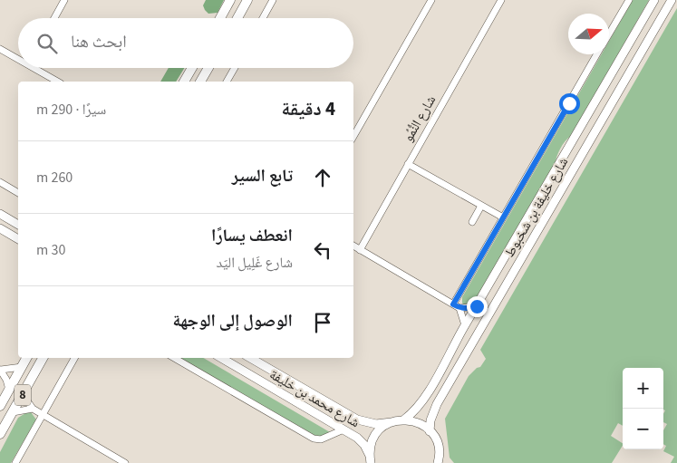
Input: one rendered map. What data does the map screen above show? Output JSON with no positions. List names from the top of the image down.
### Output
{
  "streets": {
    "highway": ["8"],
    "main road": ["شارع خليفة بن شخبوط", "شارع محمد بن خليفة"],
    "street": ["شارع النُّمُو"]
  },
  "crossings": [
    ["شارع خليفة بن شخبوط", "شارع محمد بن خليفة"]
  ],
  "north": "right",
  "page": {
    "search": "ابحث هنا",
    "heading": ["4 دقيقة", "سيرًا · 290 m"],
    "list": [
      ["تابع السير", "260 m"],
      ["انعطف يسارًا", "شارع غَلِيل اليَد", "30 m"],
      "الوصول إلى الوجهة"
    ],
    "map_buttons": ["+", "−"]
  }
}
